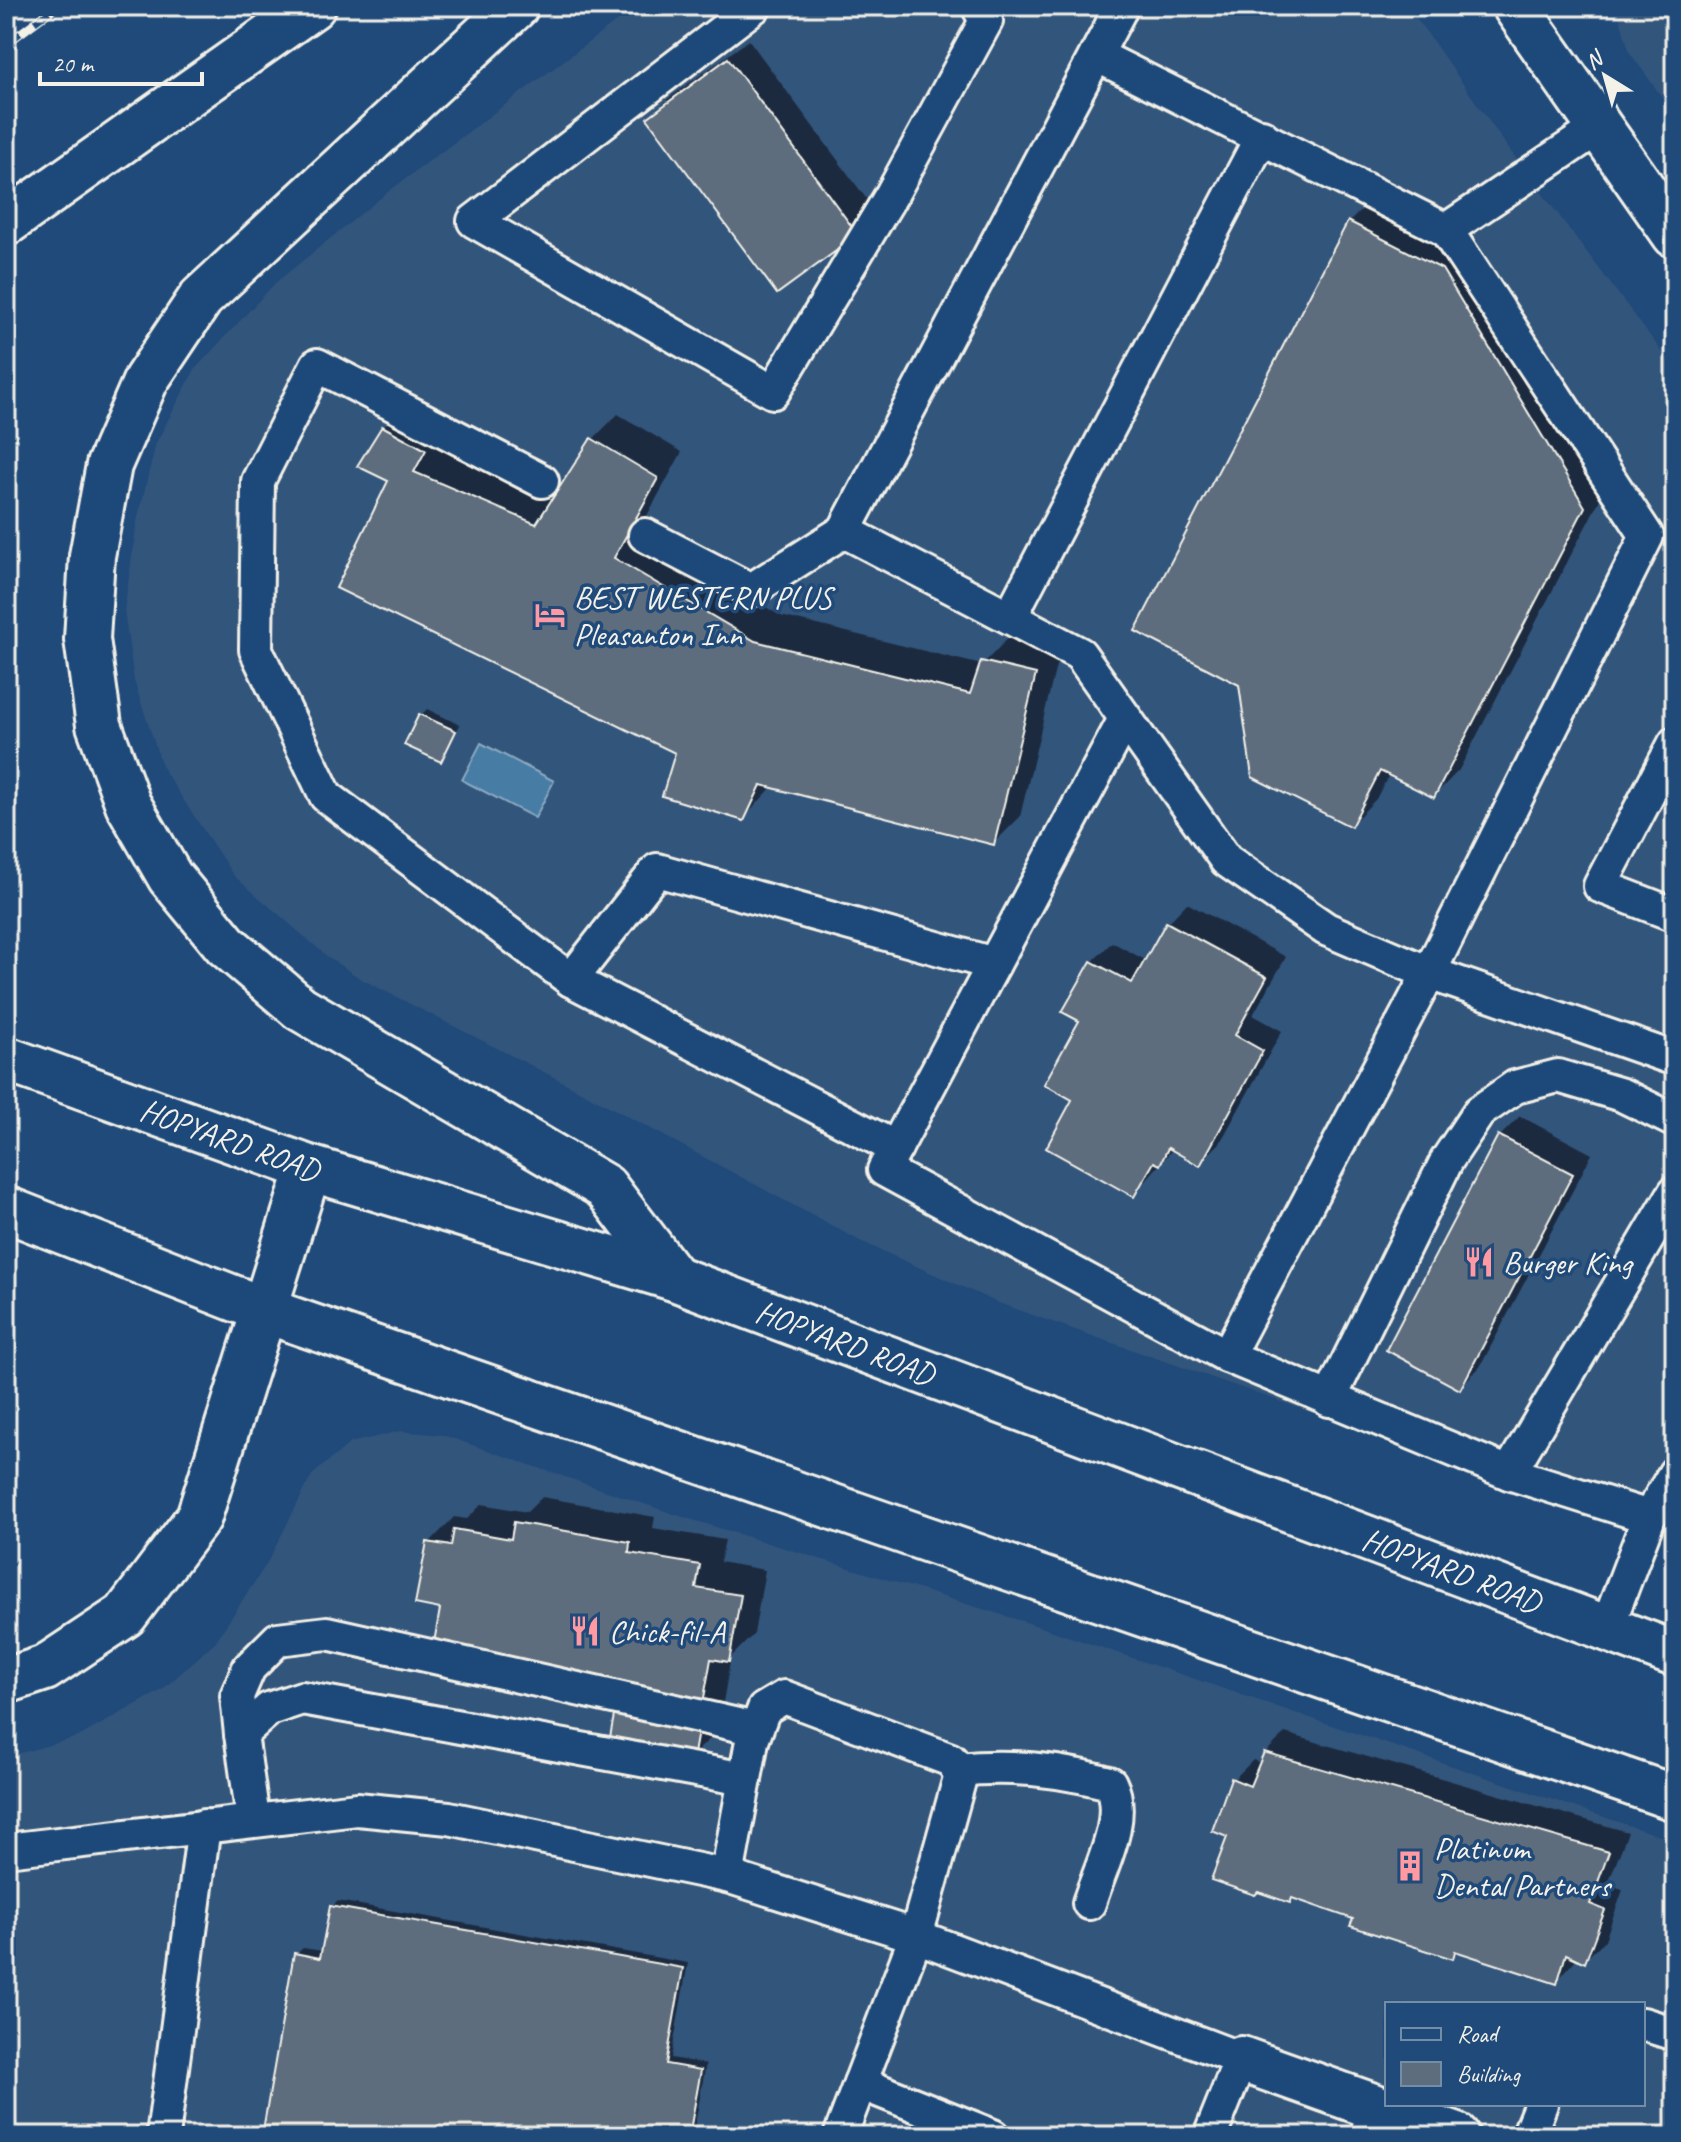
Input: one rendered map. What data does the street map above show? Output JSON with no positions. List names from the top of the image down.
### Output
{
  "streets": {
    "main road": ["HOPYARD ROAD"]
  },
  "places": {
    "hotel": ["BEST WESTERN PLUS Pleasanton Inn"],
    "restaurant": ["Burger King", "Chick-fil-A"],
    "building": ["Platinum Dental Partners"]
  },
  "legend": ["Road", "Building"],
  "scale_bar": "20 m",
  "north": "top left"
}
